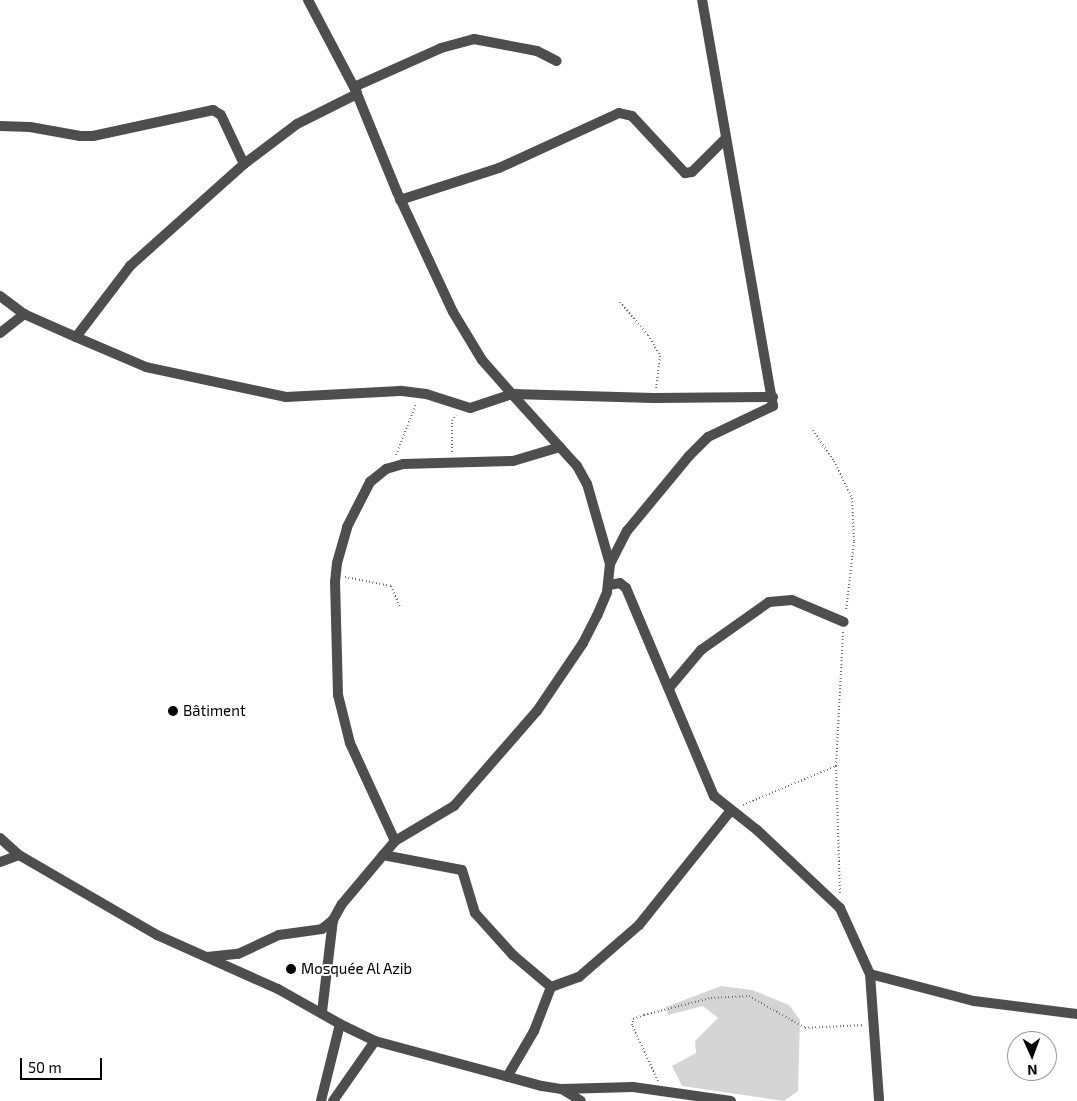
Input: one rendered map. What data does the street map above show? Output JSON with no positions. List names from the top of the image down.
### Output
{
  "places": ["Bâtiment", "Mosquée Al Azib"],
  "scale_bar": "50 m",
  "north": "bottom"
}
